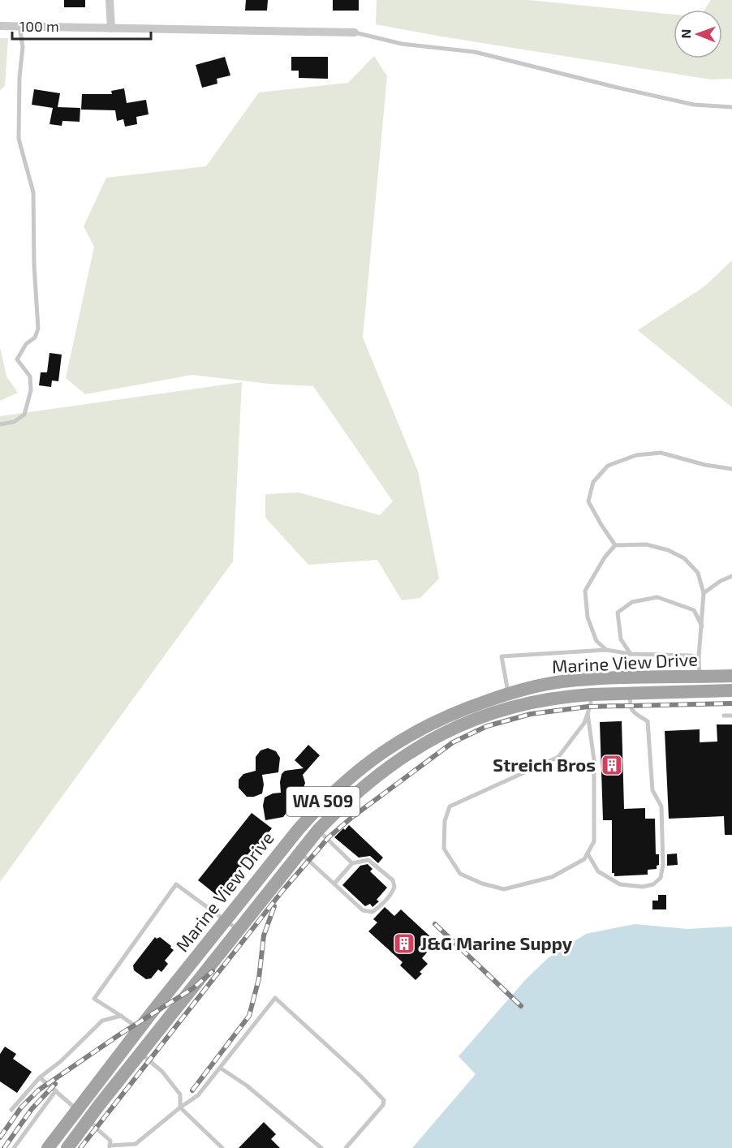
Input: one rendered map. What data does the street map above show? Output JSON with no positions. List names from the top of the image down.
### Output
{
  "streets": {
    "main road": ["Marine View Drive", "WA 509"]
  },
  "places": {
    "building": ["Streich Bros", "J&G Marine Suppy"]
  },
  "scale_bar": "100 m",
  "north": "left"
}
